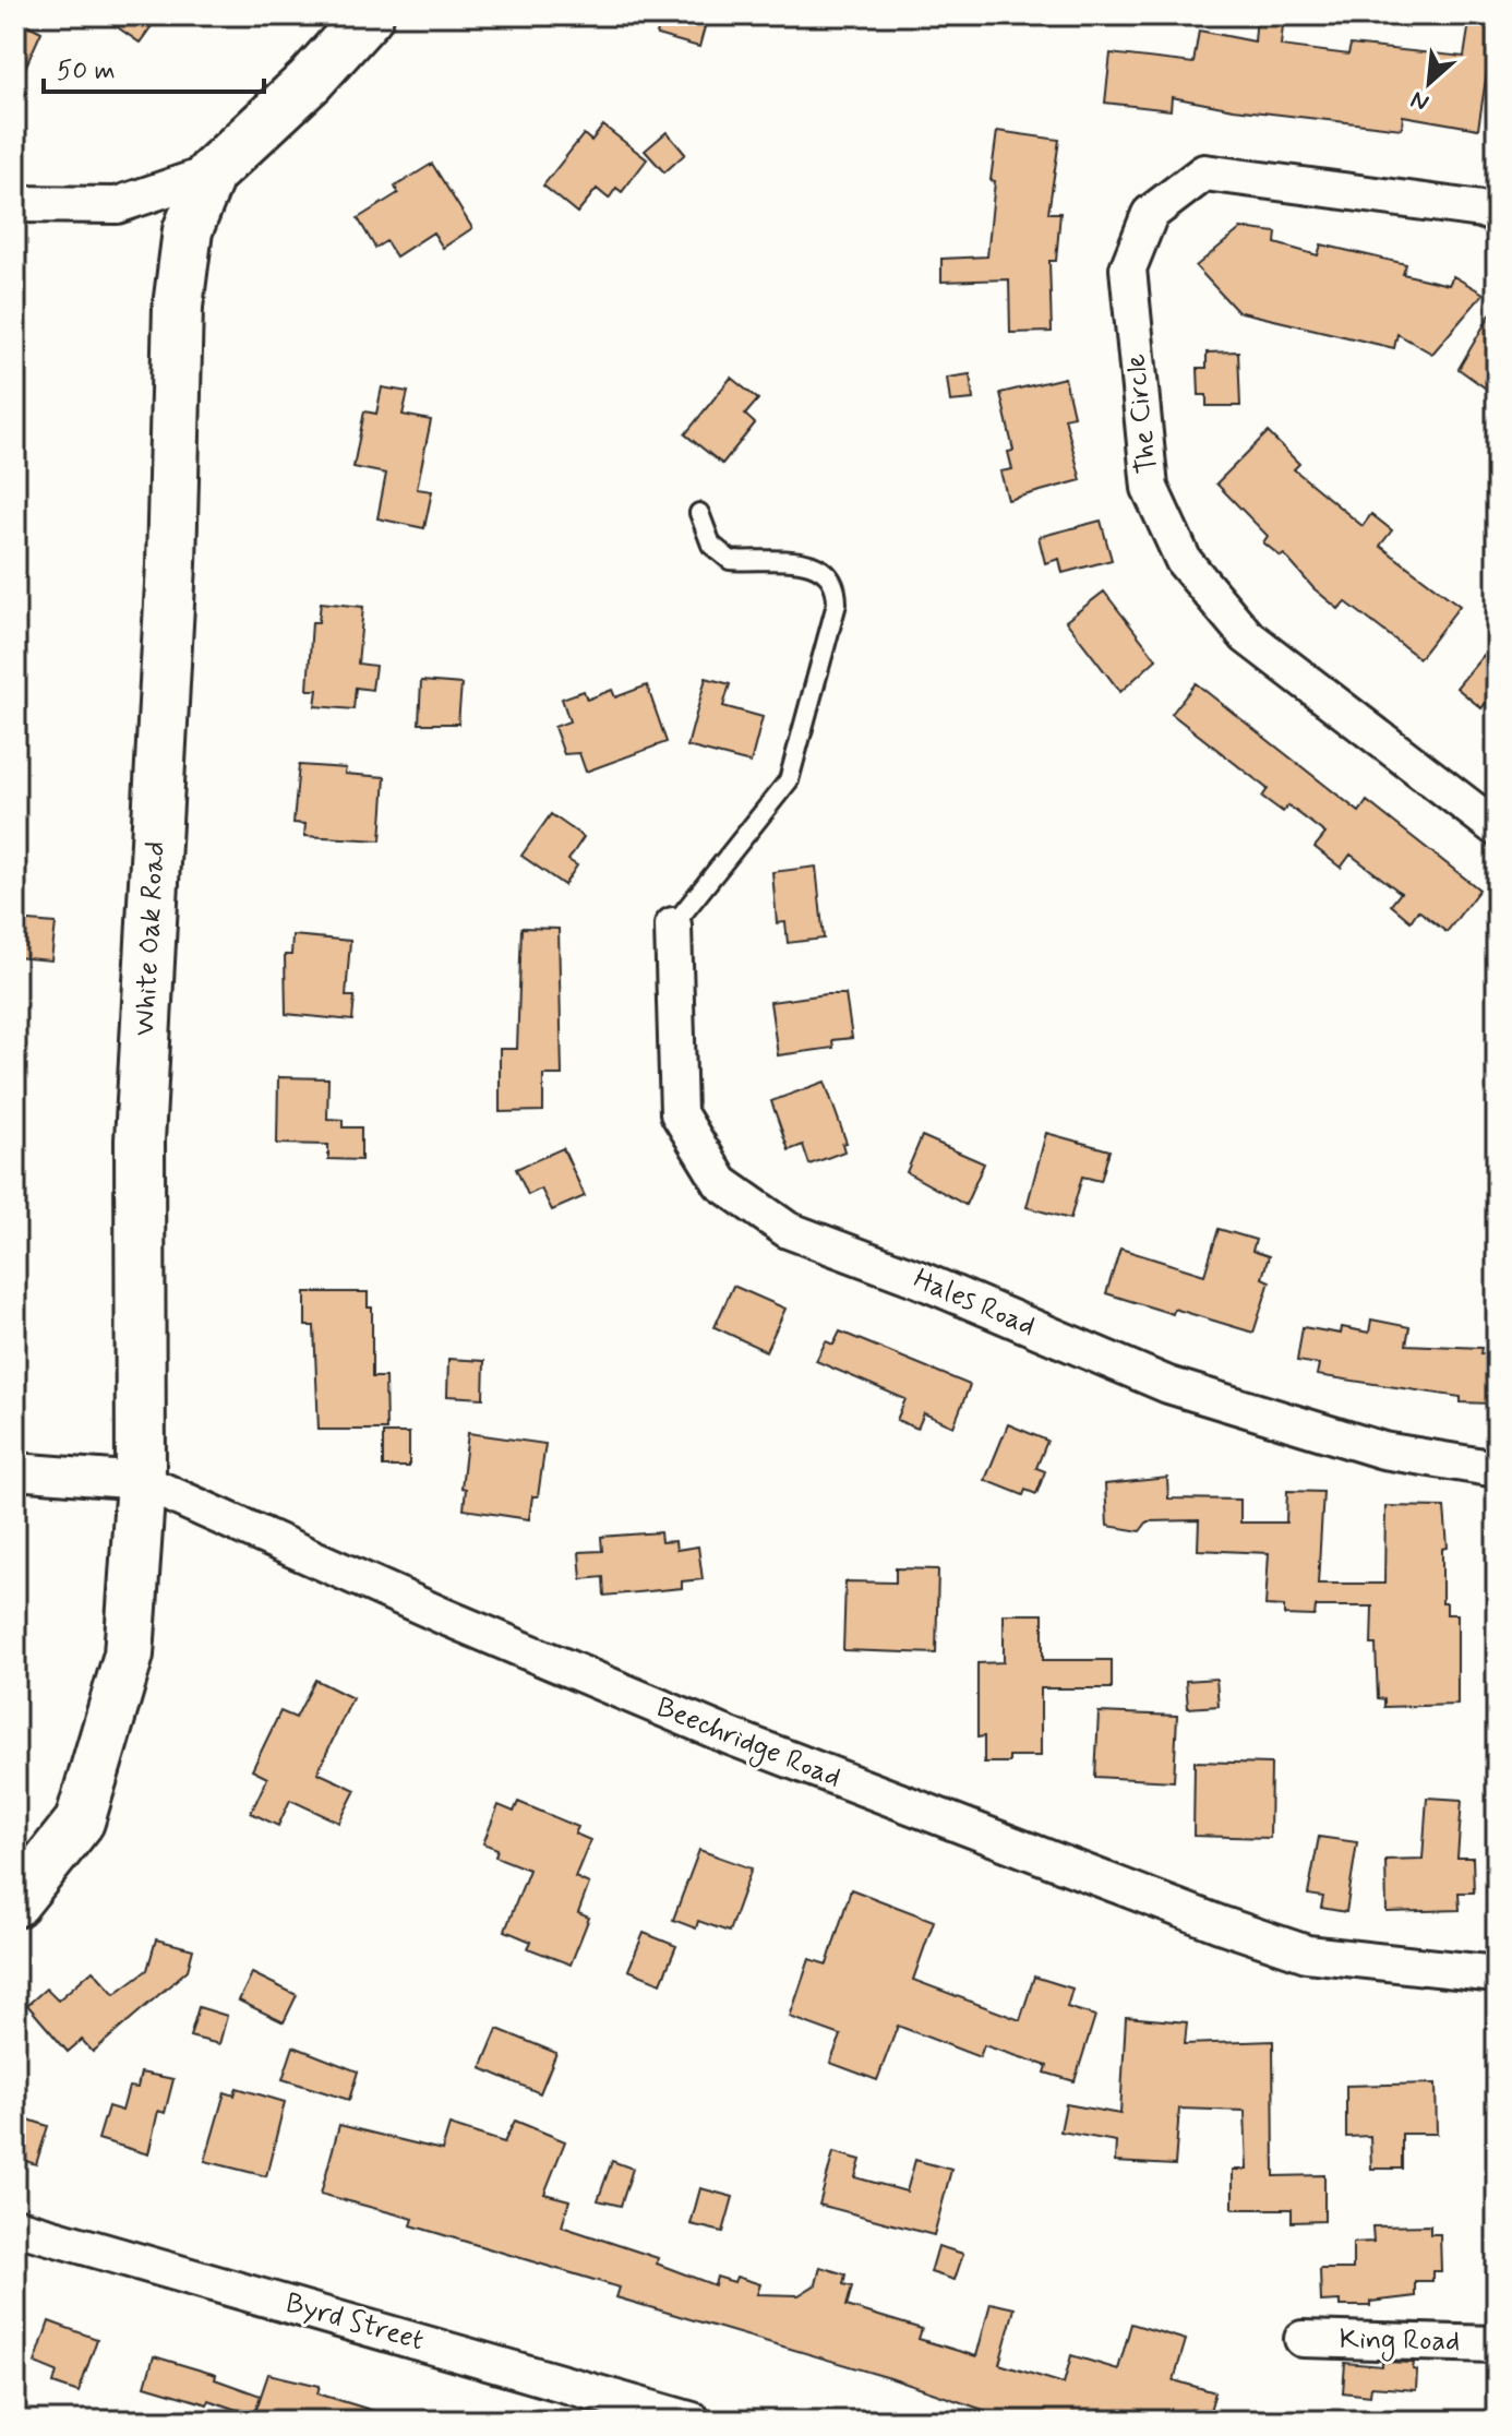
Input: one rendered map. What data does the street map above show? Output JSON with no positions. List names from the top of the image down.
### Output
{
  "streets": {
    "street": [
      "The Circle",
      "White Oak Road",
      "Hales Road",
      "Beechridge Road",
      "Byrd Street",
      "King Road"
    ]
  },
  "crossings": [
    ["White Oak Road", "Beechridge Road"]
  ],
  "scale_bar": "50 m",
  "north": "bottom left"
}
